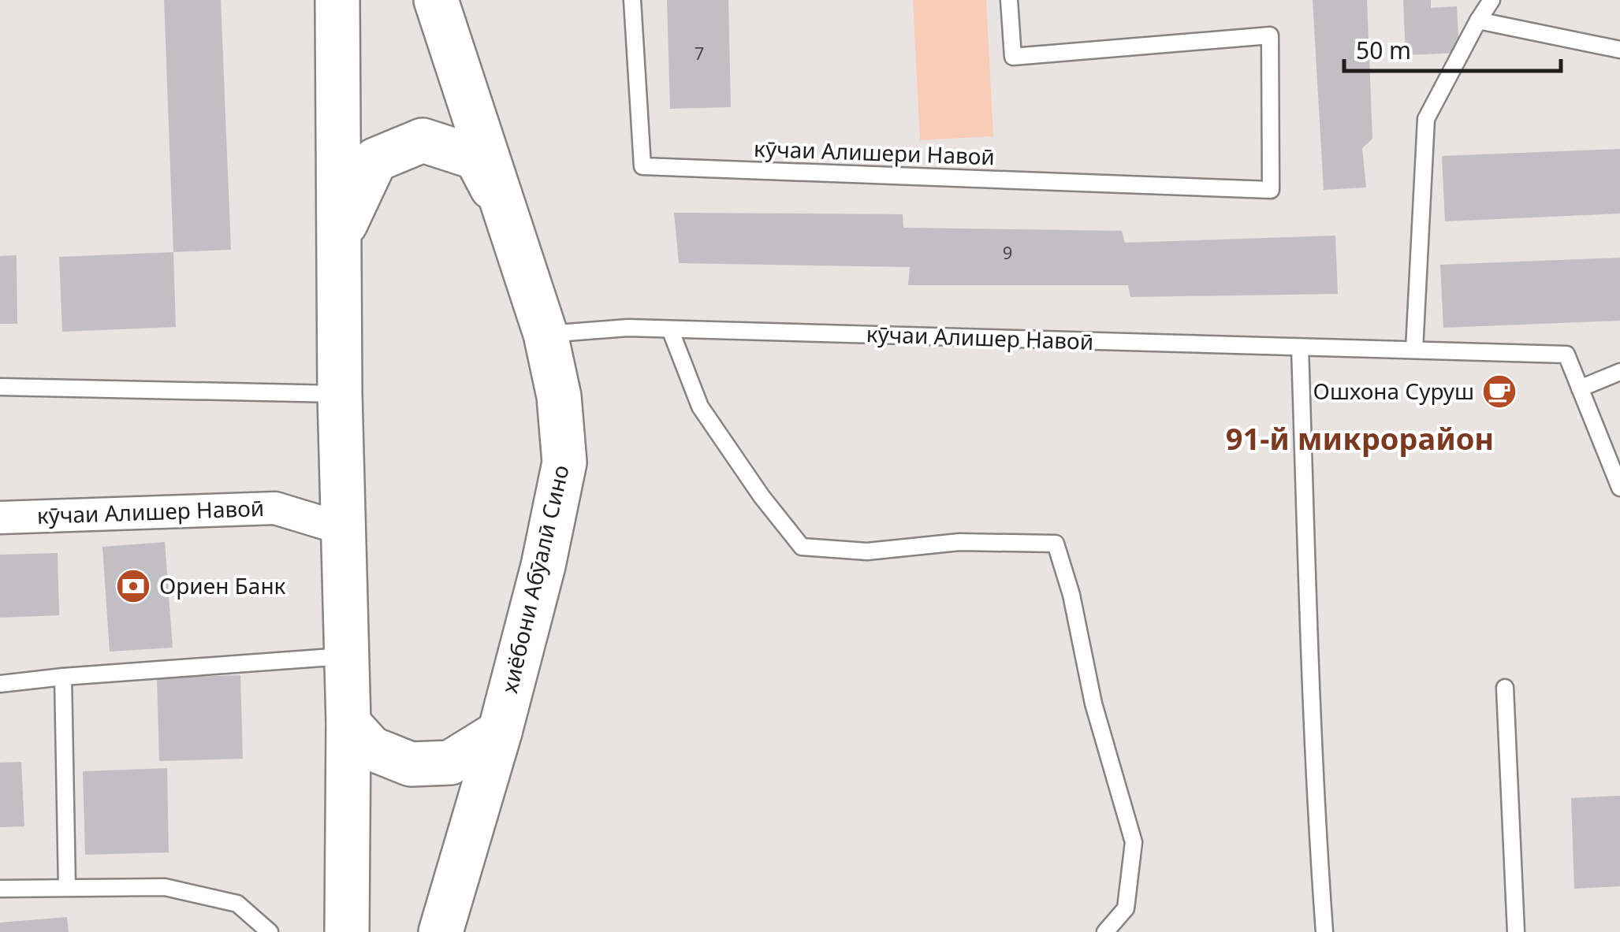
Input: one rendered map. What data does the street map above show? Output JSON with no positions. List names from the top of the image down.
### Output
{
  "streets": {
    "main road": ["хиёбони Абӯалӣ Сино"],
    "street": ["кӯчаи Алишер Навоӣ"],
    "lane": ["кӯчаи Алишери Навоӣ"]
  },
  "crossings": [
    ["кӯчаи Алишер Навоӣ", "хиёбони Абӯалӣ Сино"]
  ],
  "districts": ["91-й микрорайон"],
  "places": {
    "cafe": ["Ошхона Суруш"],
    "bank": ["Ориен Банк"]
  },
  "house_numbers": ["7", "9"],
  "scale_bar": "50 m"
}
